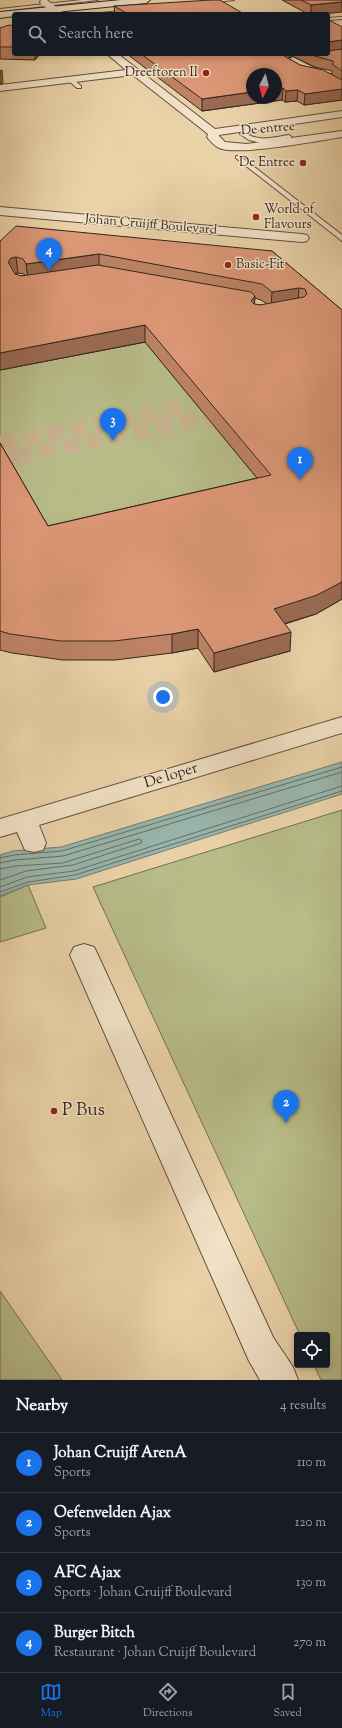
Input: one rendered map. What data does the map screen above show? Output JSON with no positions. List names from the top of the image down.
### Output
{
  "streets": {
    "street": ["De entree", "Johan Cruijff Boulevard", "De loper"]
  },
  "places": [
    "Dreeftoren II",
    "De Entree",
    "World of Flavours",
    "Basic-Fit",
    "P Bus"
  ],
  "north": "bottom",
  "page": {
    "search": "Search here",
    "pins": [
      "4",
      "3",
      "1",
      "2"
    ],
    "heading": ["Nearby", "4 results"],
    "list": [
      {
        "mark": "1",
        "name": "Johan Cruijff ArenA",
        "note": "Sports",
        "value": "110 m"
      },
      {
        "mark": "2",
        "name": "Oefenvelden Ajax",
        "note": "Sports",
        "value": "120 m"
      },
      {
        "mark": "3",
        "name": "AFC Ajax",
        "note": "Sports · Johan Cruijff Boulevard",
        "value": "130 m"
      },
      {
        "mark": "4",
        "name": "Burger Bitch",
        "note": "Restaurant · Johan Cruijff Boulevard",
        "value": "270 m"
      }
    ],
    "nav": ["Map", "Directions", "Saved"]
  }
}
